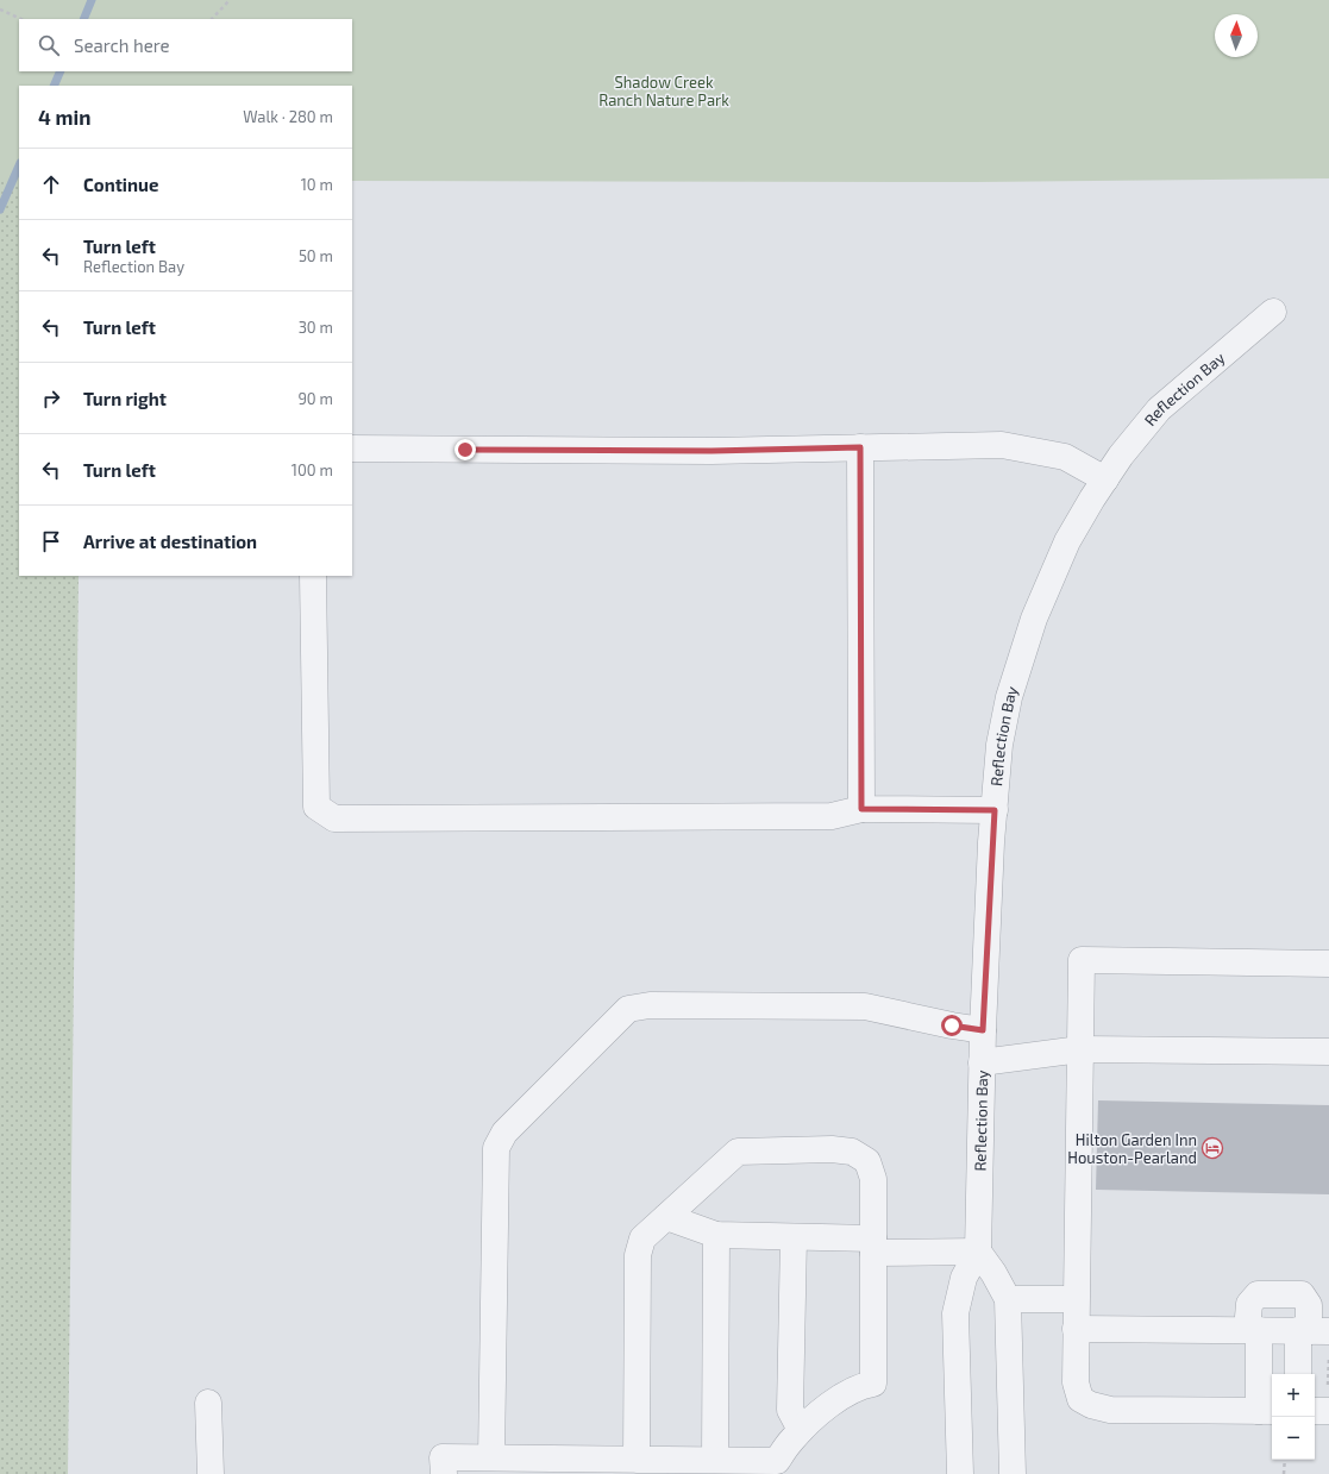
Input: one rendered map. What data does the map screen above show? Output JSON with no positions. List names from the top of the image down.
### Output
{
  "streets": {
    "street": ["Reflection Bay"]
  },
  "parks": ["Shadow Creek Ranch Nature Park"],
  "places": {
    "hotel": ["Hilton Garden Inn Houston-Pearland"]
  },
  "north": "top",
  "page": {
    "search": "Search here",
    "heading": ["4 min", "Walk · 280 m"],
    "list": [
      ["Continue", "10 m"],
      ["Turn left", "Reflection Bay", "50 m"],
      ["Turn left", "30 m"],
      ["Turn right", "90 m"],
      ["Turn left", "100 m"],
      "Arrive at destination"
    ],
    "map_buttons": ["+", "−"]
  }
}
